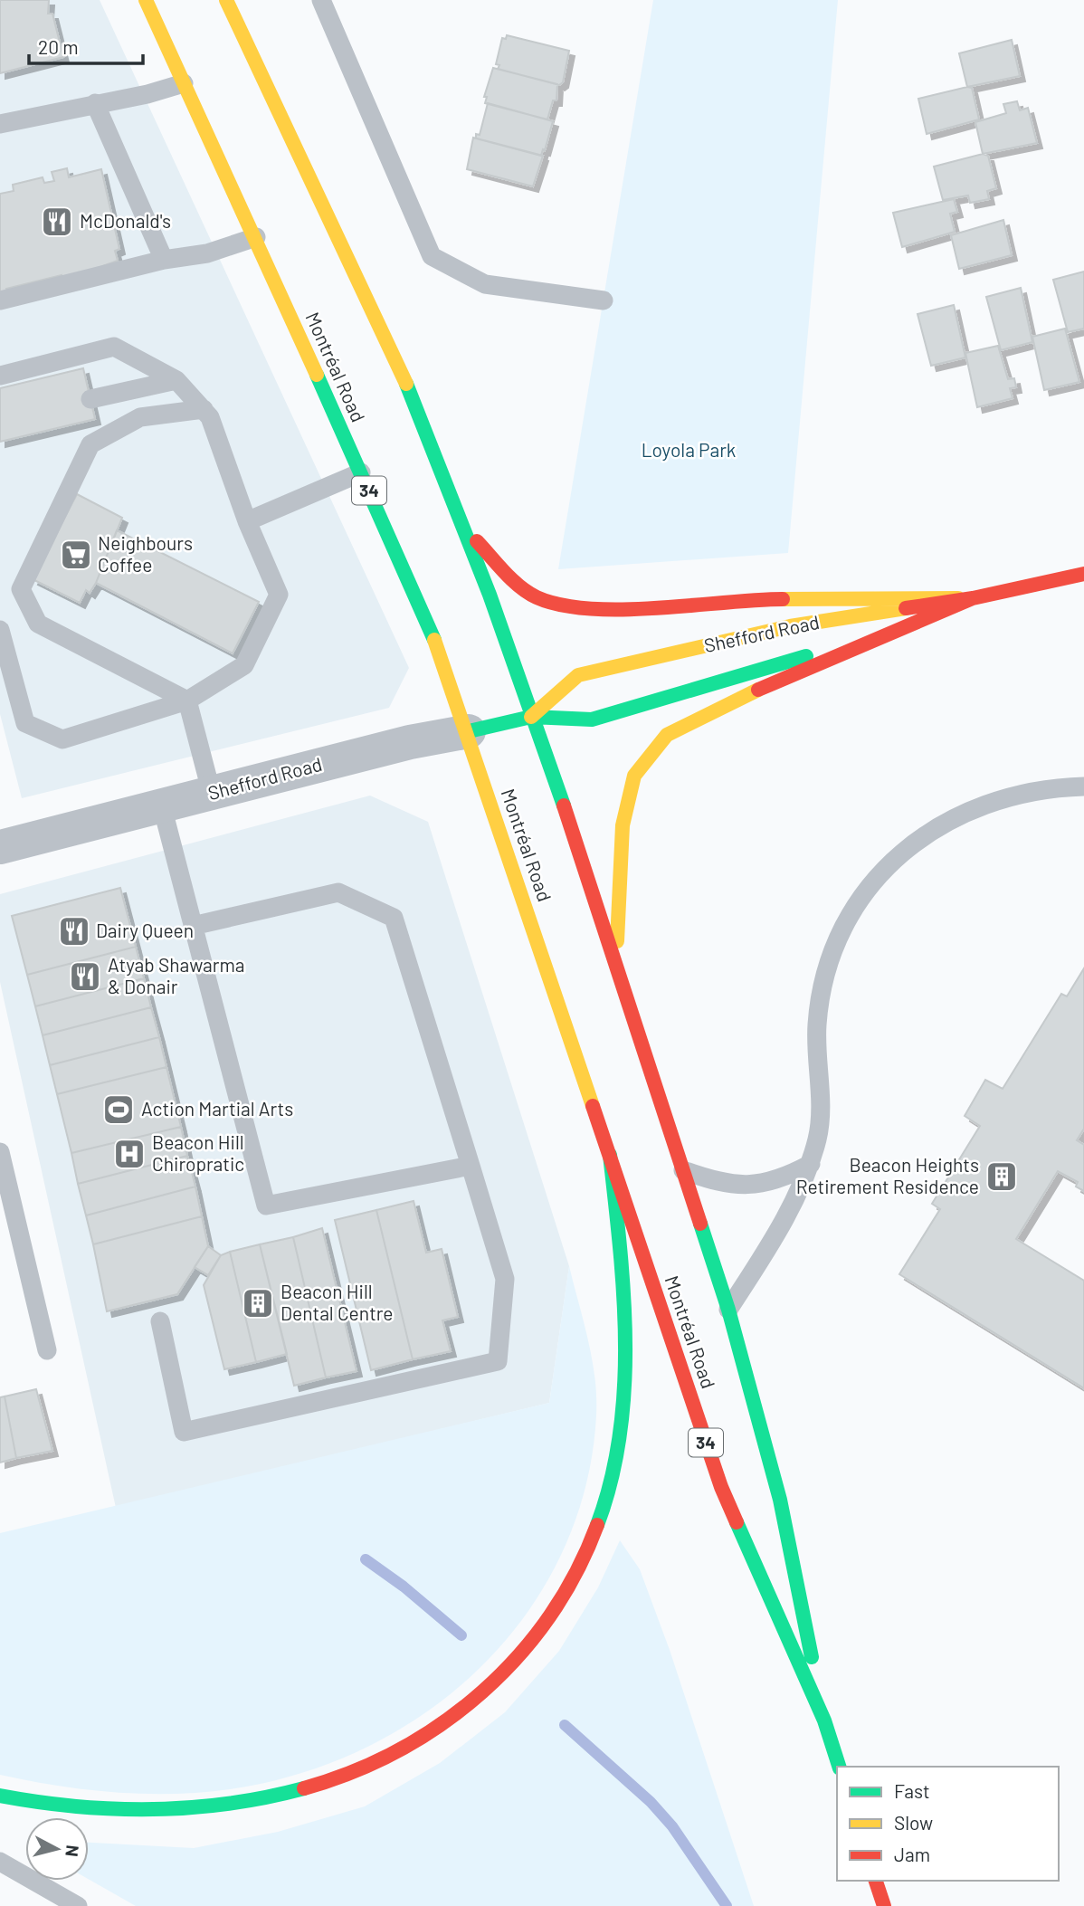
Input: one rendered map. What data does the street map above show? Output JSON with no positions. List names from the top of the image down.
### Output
{
  "streets": {
    "main road": ["Montréal Road", "34", "Shefford Road"]
  },
  "crossings": [
    ["Montréal Road", "Shefford Road"]
  ],
  "parks": ["Loyola Park"],
  "places": {
    "restaurant": ["McDonald's", "Dairy Queen", "Atyab Shawarma & Donair"],
    "supermarket": ["Neighbours Coffee"],
    "sports": ["Action Martial Arts"],
    "hospital": ["Beacon Hill Chiropratic"],
    "building": ["Beacon Heights Retirement Residence", "Beacon Hill Dental Centre"]
  },
  "legend": ["Fast", "Slow", "Jam"],
  "scale_bar": "20 m",
  "north": "right"
}
